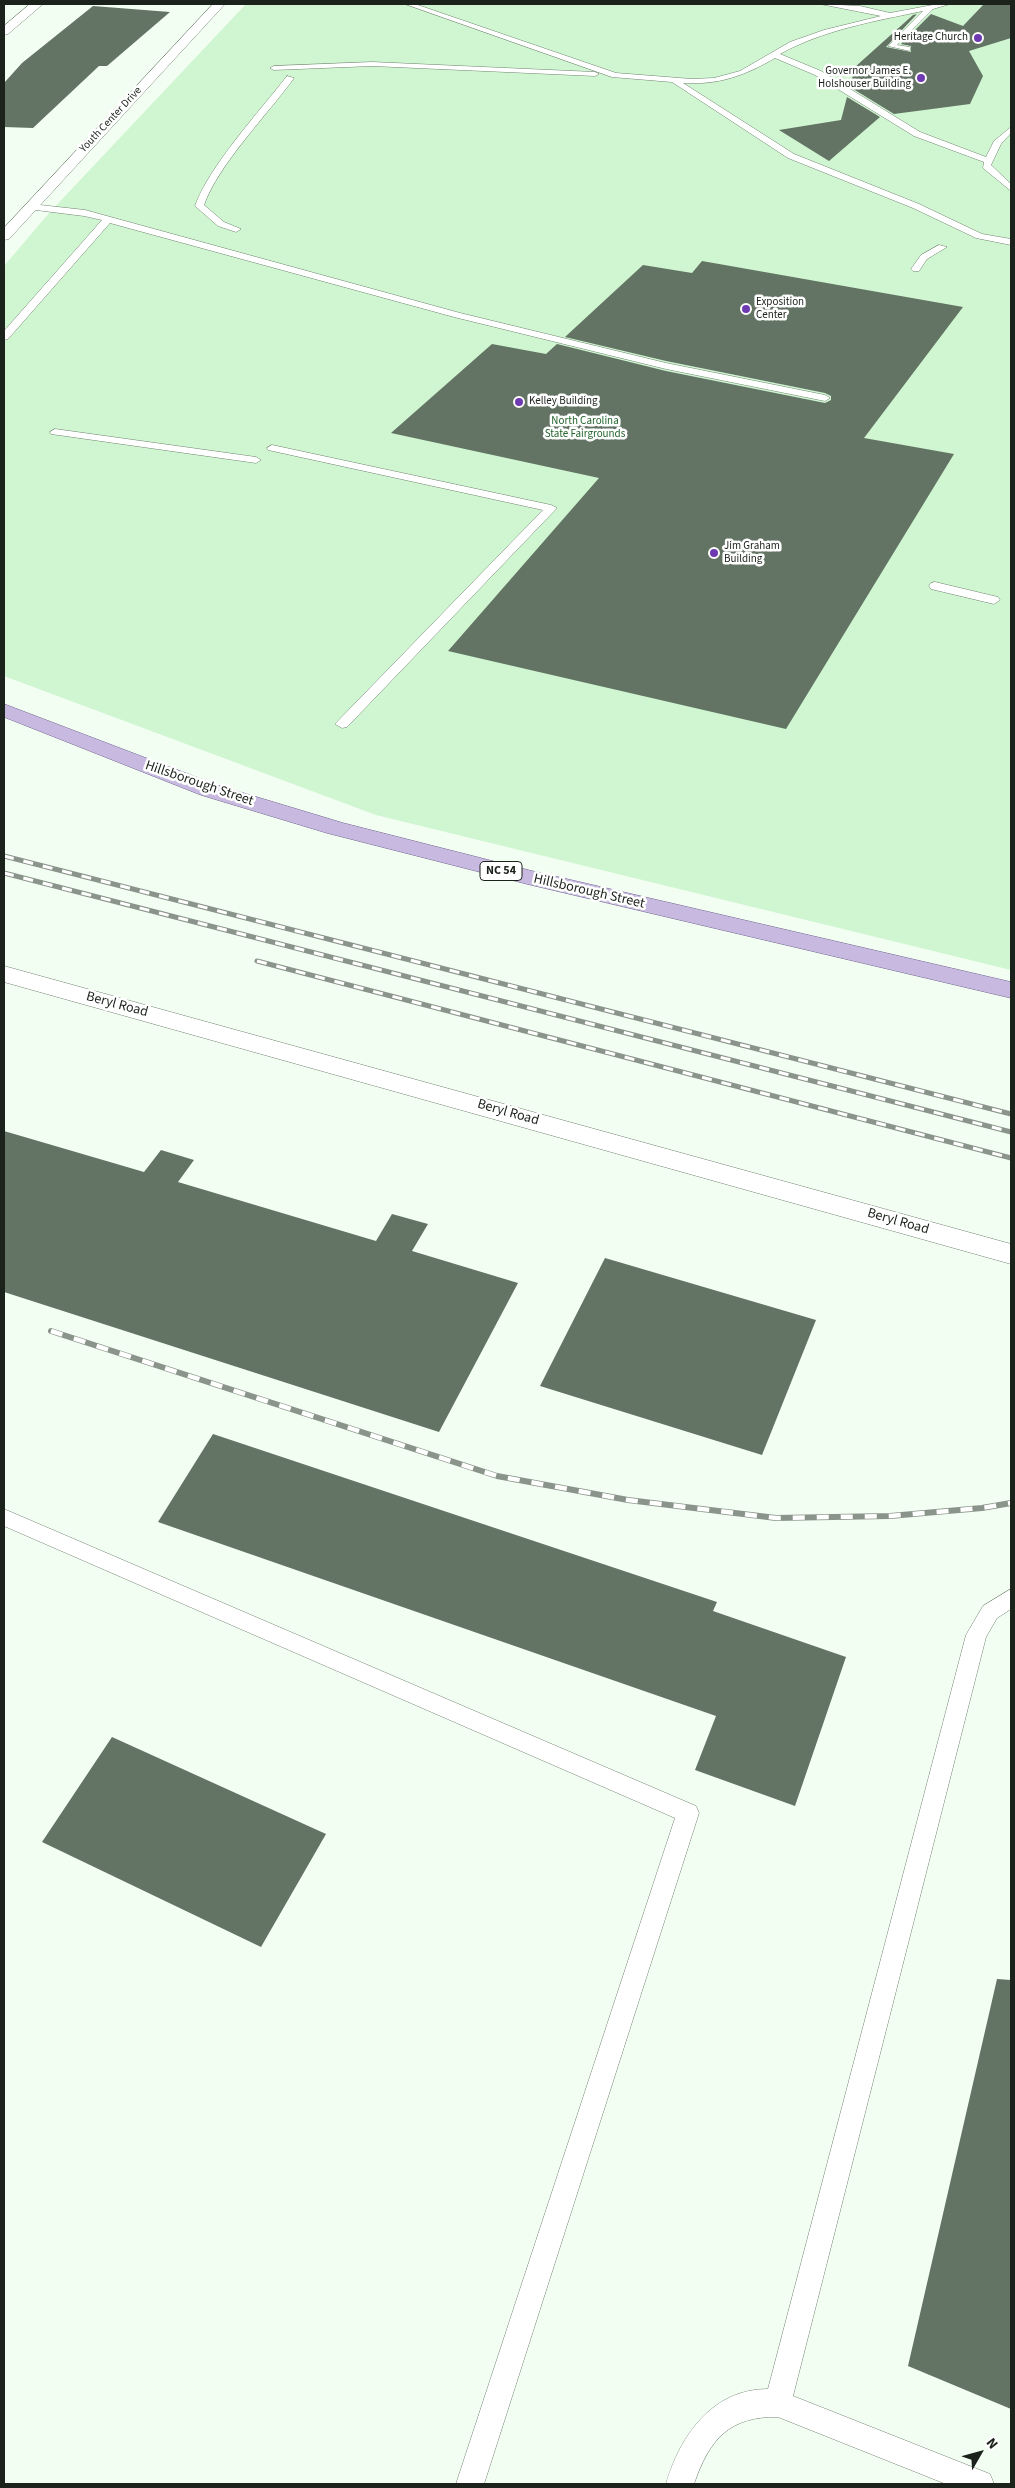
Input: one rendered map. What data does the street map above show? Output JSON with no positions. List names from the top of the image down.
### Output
{
  "streets": {
    "main road": ["Hillsborough Street", "NC 54"],
    "street": ["Youth Center Drive", "Beryl Road"]
  },
  "parks": ["North Carolina State Fairgrounds"],
  "places": [
    "Heritage Church",
    "Governor James E. Holshouser Building",
    "Exposition Center",
    "Kelley Building",
    "Jim Graham Building"
  ],
  "north": "top right"
}
